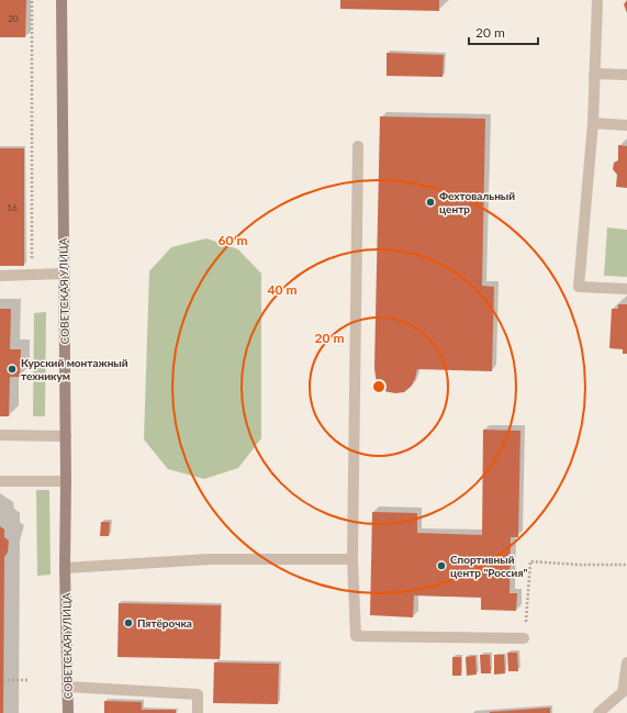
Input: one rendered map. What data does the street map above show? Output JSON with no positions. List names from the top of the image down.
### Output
{
  "streets": {
    "street": ["СОВЕТСКАЯ УЛИЦА"]
  },
  "places": [
    "Фехтовальный центр",
    "Курский монтажный техникум",
    "Спортивный центр \"Россия\"",
    "Пятёрочка"
  ],
  "house_numbers": ["20", "16"],
  "scale_bar": "20 m",
  "rings": ["60 m", "40 m", "20 m"]
}
